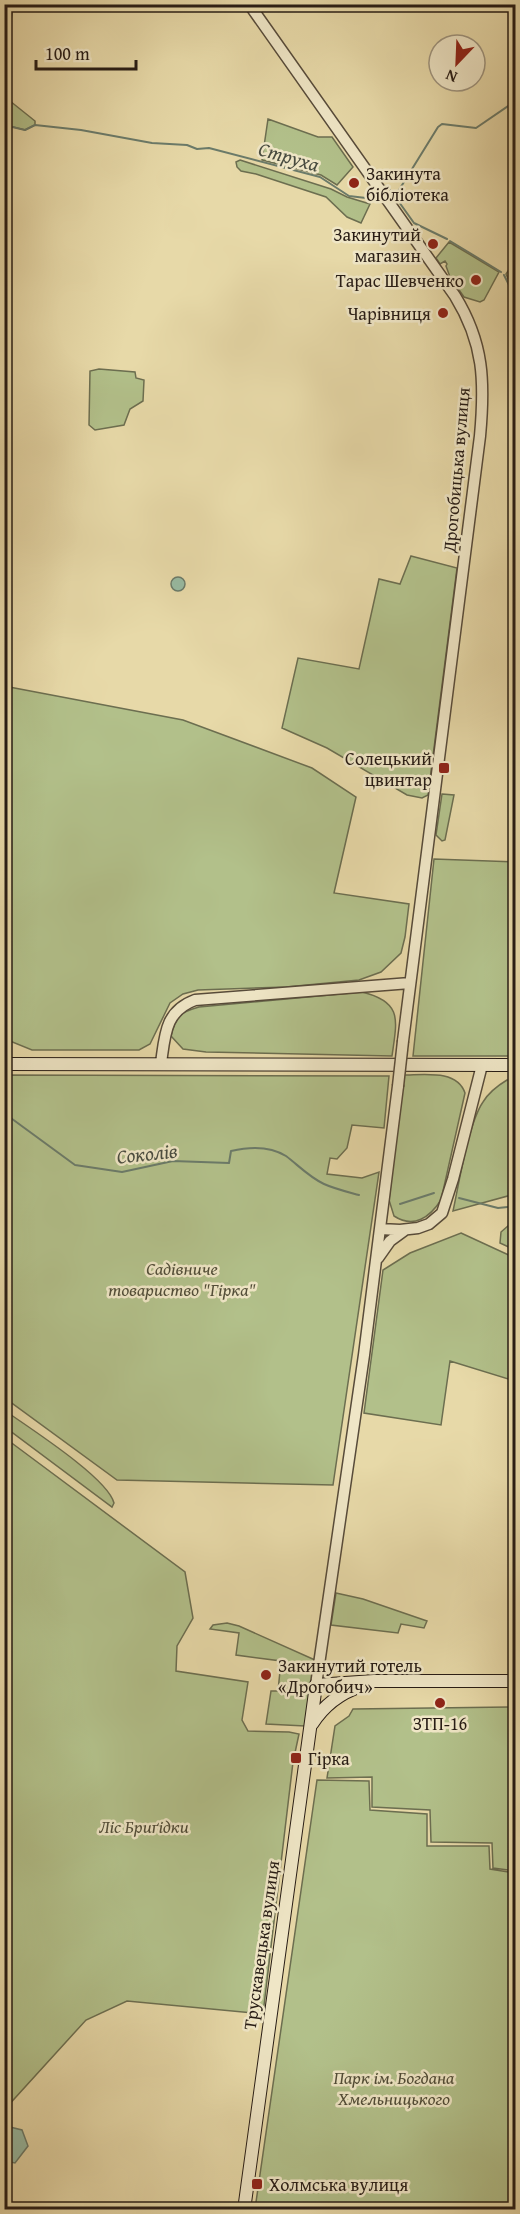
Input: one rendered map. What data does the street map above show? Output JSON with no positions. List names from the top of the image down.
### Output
{
  "streets": {
    "main road": ["Трускавецька вулиця"],
    "street": ["Дрогобицька вулиця"]
  },
  "crossings": [
    ["Дрогобицька вулиця", "Трускавецька вулиця"]
  ],
  "water": ["Струха", "Соколів"],
  "parks": ["Садівниче товариство \"Гірка\"", "Ліс Бриґідки", "Парк ім. Богдана Хмельницького"],
  "places": {
    "other": [
      "Закинута бібліотека",
      "Закинутий магазин",
      "Тарас Шевченко",
      "Чарівниця",
      "Закинутий готель «Дрогобич»",
      "ЗТП-16"
    ],
    "transit": ["Солецький цвинтар", "Гірка", "Холмська вулиця"]
  },
  "scale_bar": "100 m",
  "north": "bottom left"
}
